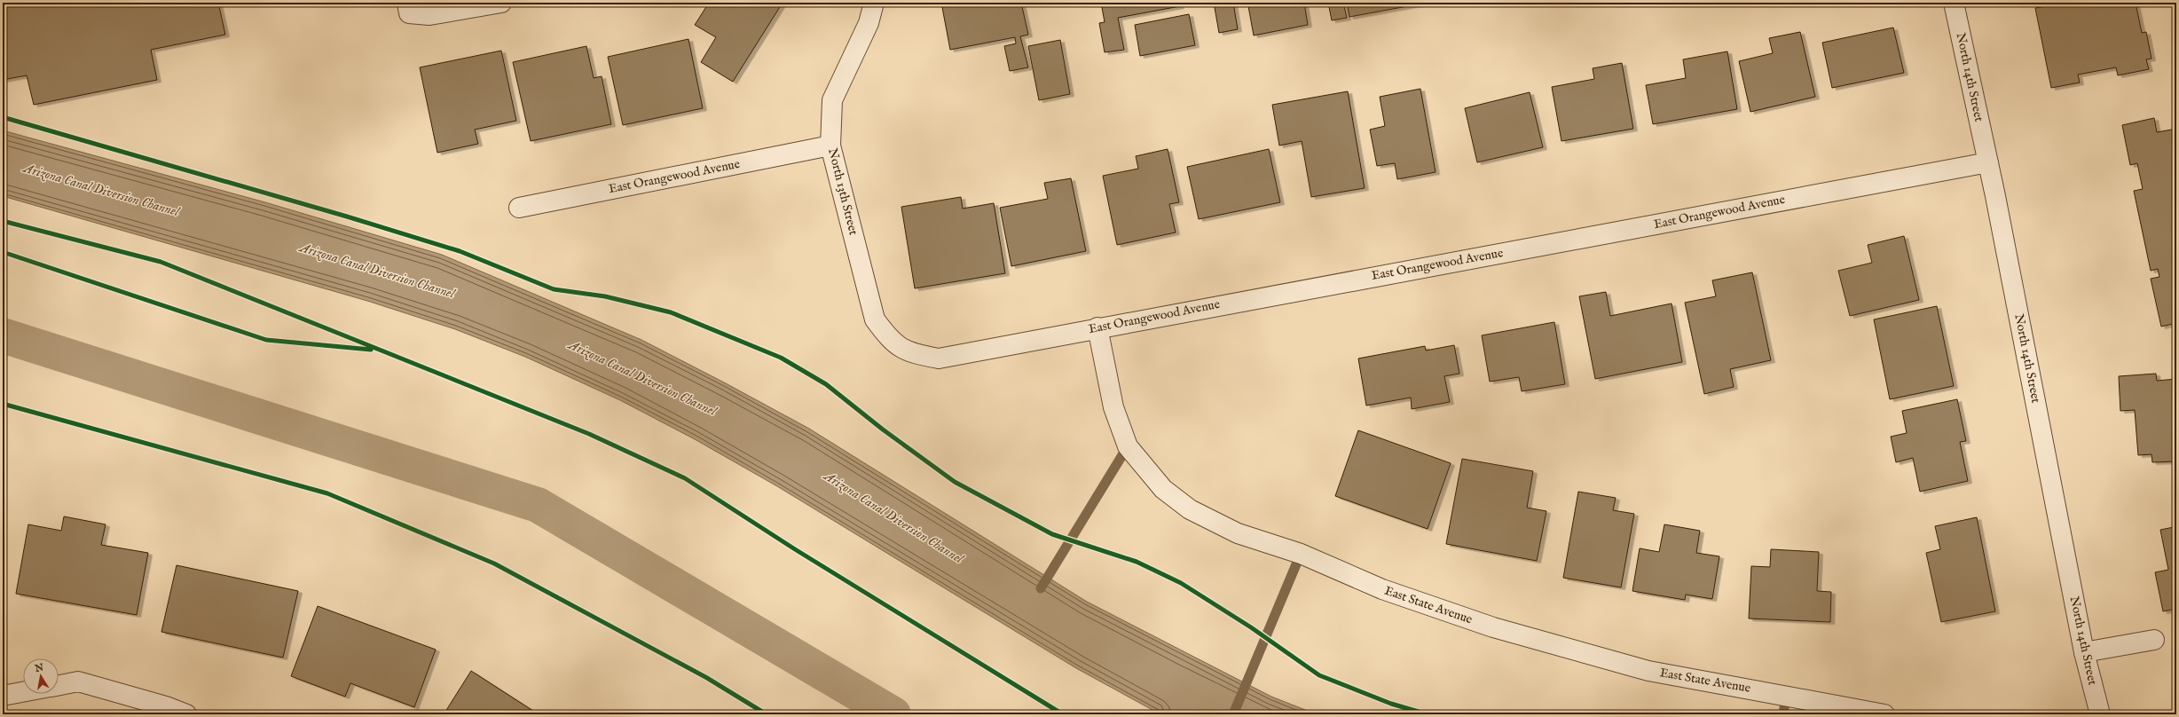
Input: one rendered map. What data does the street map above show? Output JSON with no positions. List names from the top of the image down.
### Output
{
  "streets": {
    "street": [
      "North 14th Street",
      "East Orangewood Avenue",
      "North 13th Street",
      "East State Avenue"
    ]
  },
  "crossings": [
    ["North 14th Street", "East Orangewood Avenue"],
    ["East Orangewood Avenue", "North 13th Street"],
    ["East Orangewood Avenue", "East State Avenue"]
  ],
  "water": ["Arizona Canal Diversion Channel"],
  "north": "top"
}
